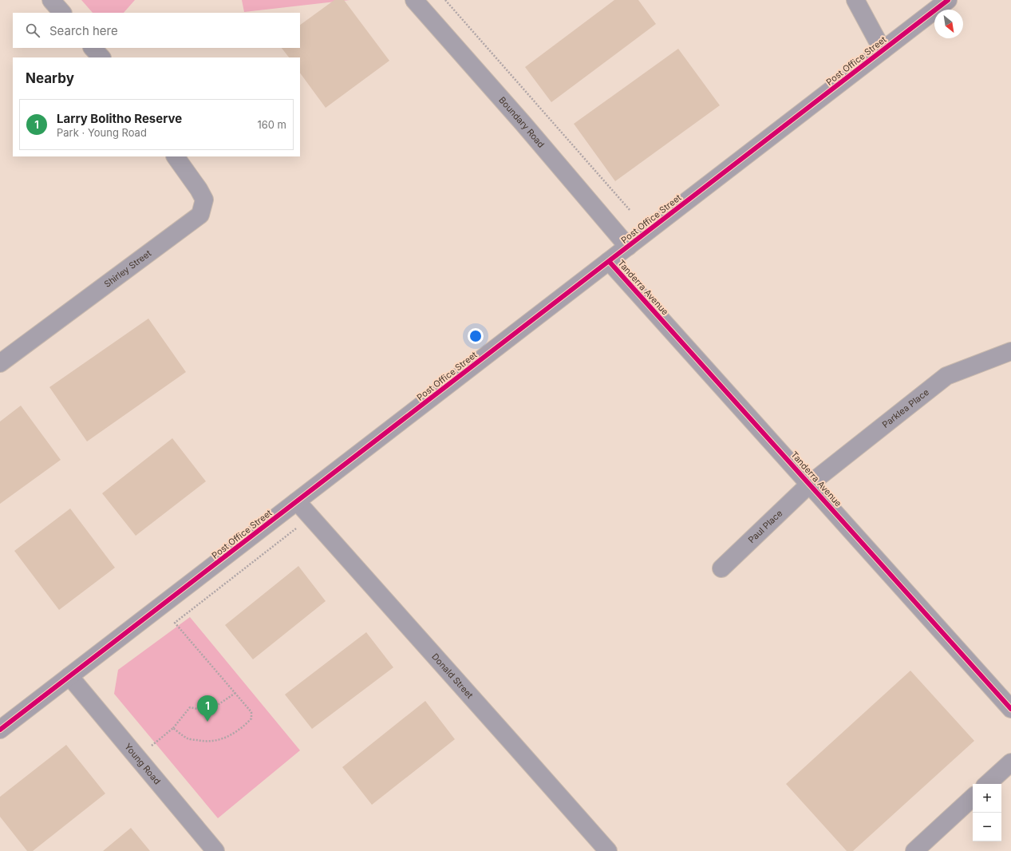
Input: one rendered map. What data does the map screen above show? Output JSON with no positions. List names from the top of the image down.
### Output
{
  "streets": {
    "street": [
      "Post Office Street",
      "Boundary Road",
      "Shirley Street",
      "Tanderra Avenue",
      "Parklea Place",
      "Paul Place",
      "Donald Street",
      "Young Road"
    ]
  },
  "crossings": [
    ["Post Office Street", "Boundary Road"],
    ["Post Office Street", "Tanderra Avenue"],
    ["Post Office Street", "Donald Street"],
    ["Post Office Street", "Young Road"],
    ["Tanderra Avenue", "Parklea Place"],
    ["Tanderra Avenue", "Paul Place"],
    ["Parklea Place", "Paul Place"]
  ],
  "north": "bottom right",
  "page": {
    "search": "Search here",
    "heading": "Nearby",
    "list": [
      {
        "mark": "1",
        "name": "Larry Bolitho Reserve",
        "note": "Park · Young Road",
        "value": "160 m"
      }
    ],
    "pins": "1",
    "map_buttons": ["+", "−"]
  }
}
